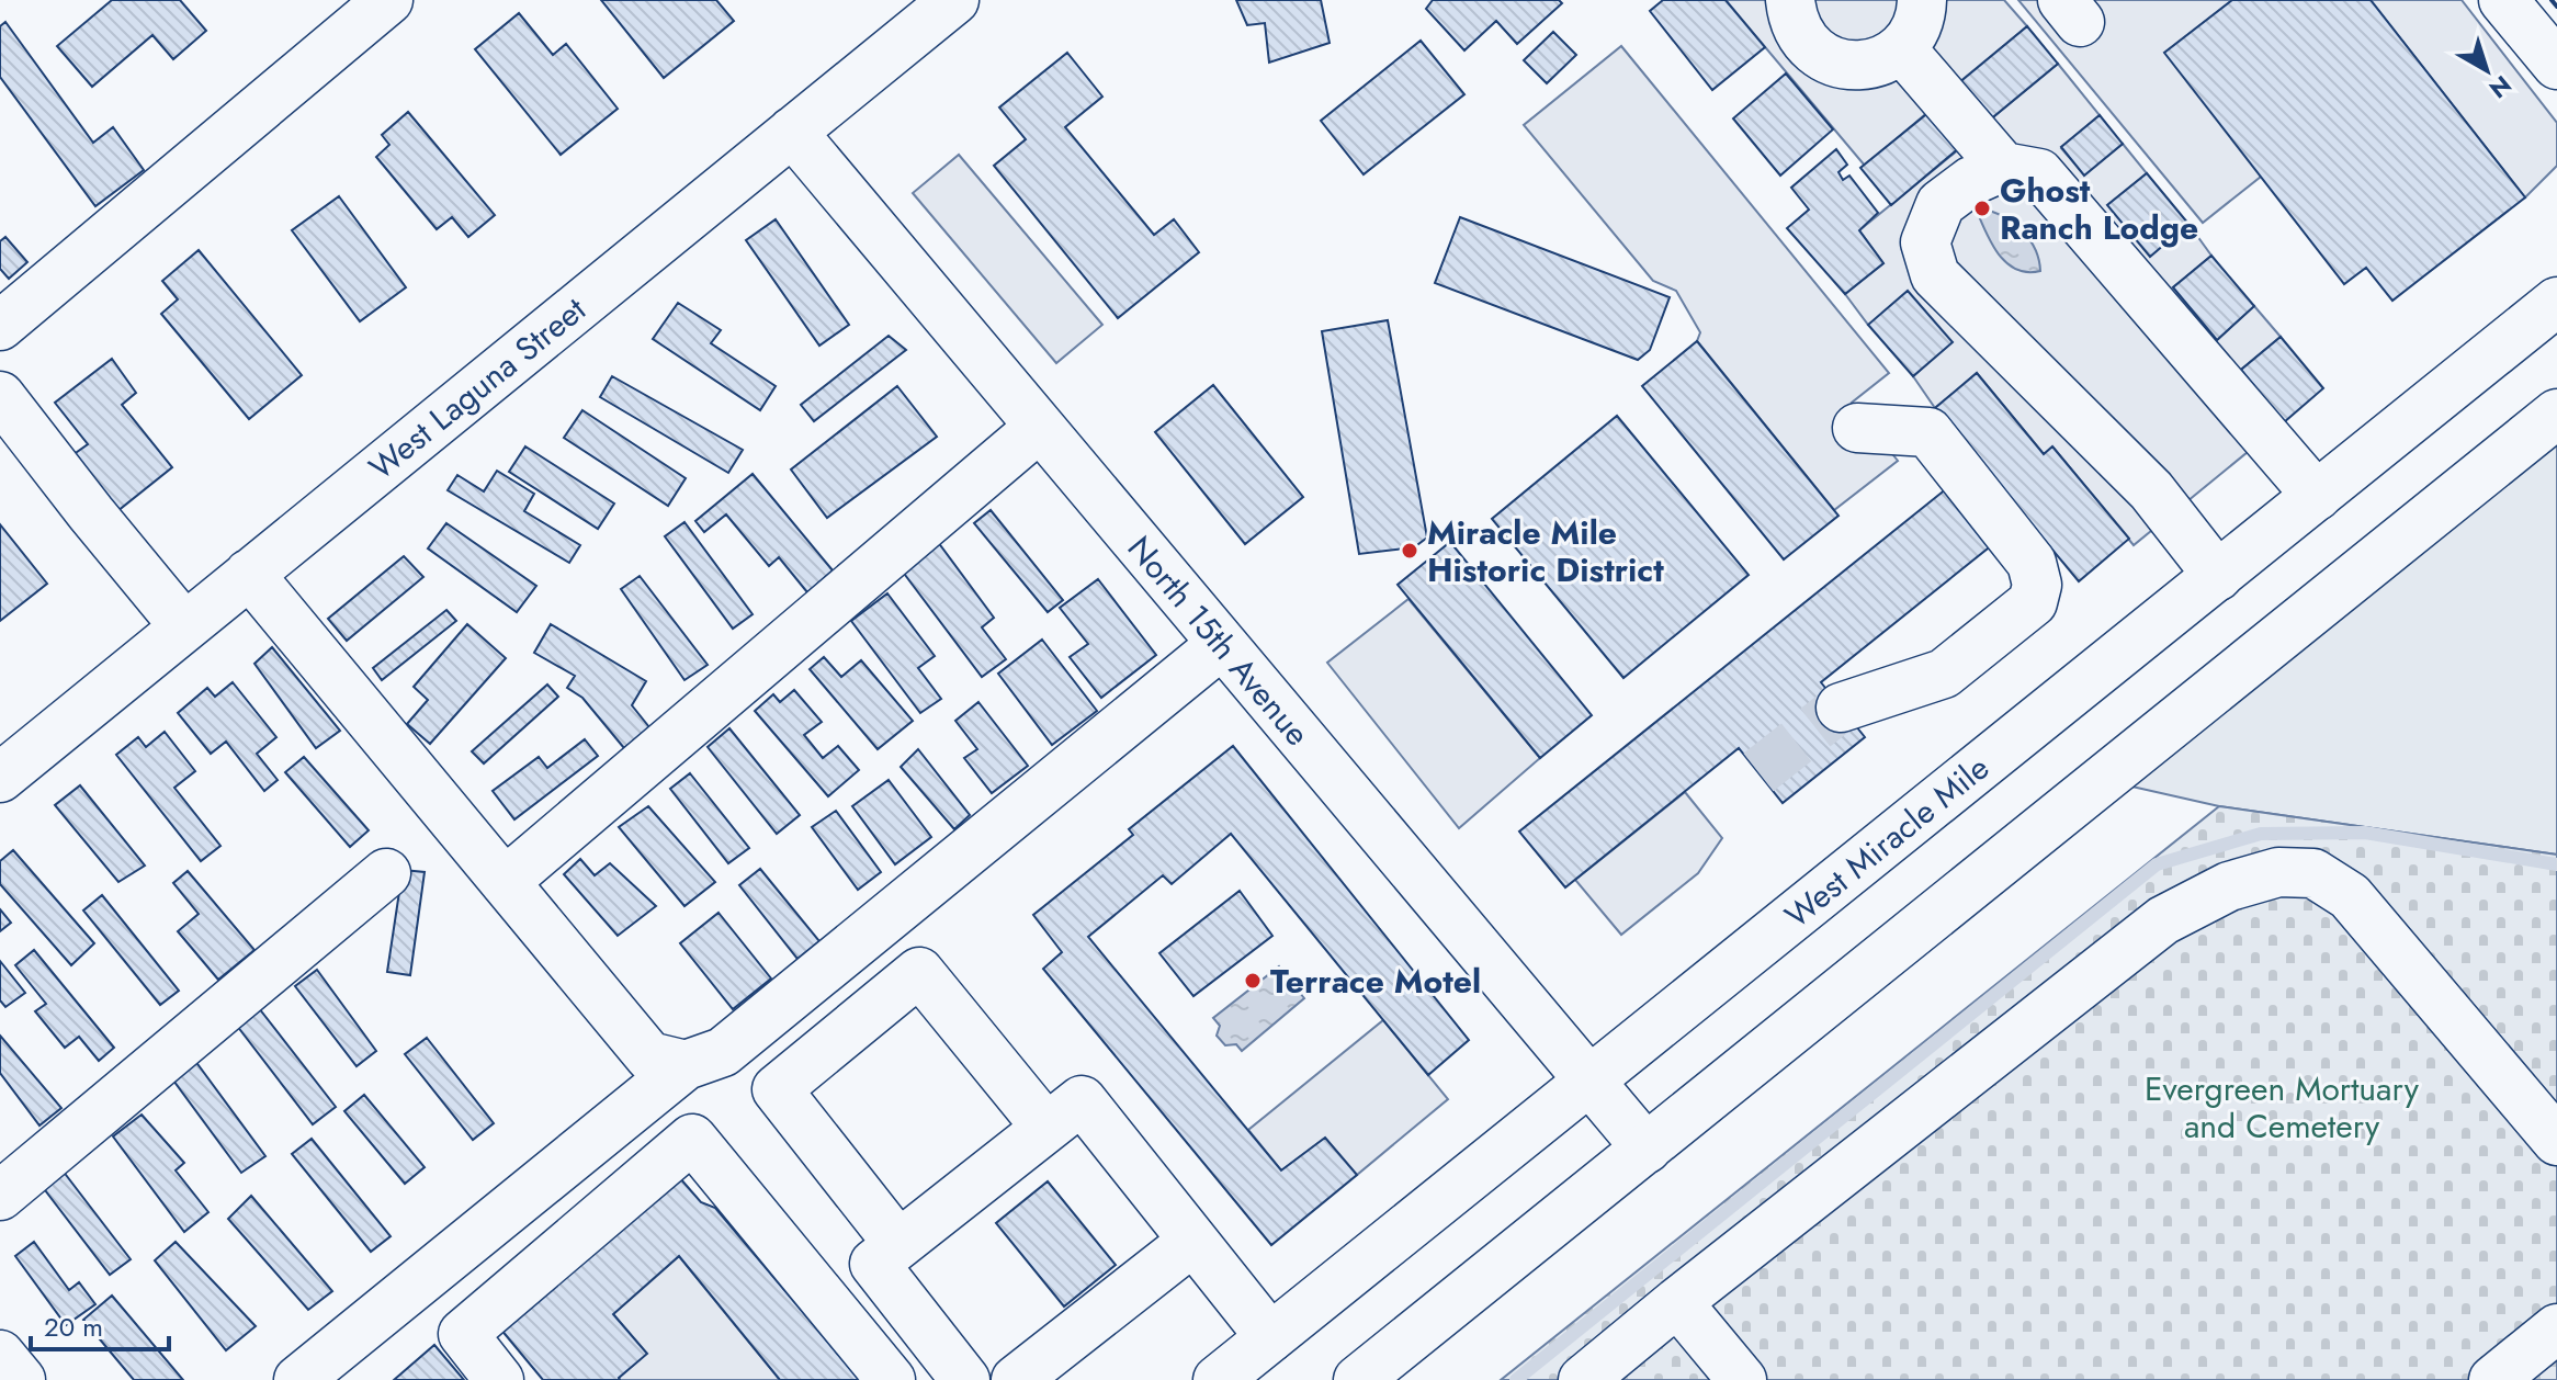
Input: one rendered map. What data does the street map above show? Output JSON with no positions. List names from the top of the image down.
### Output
{
  "streets": {
    "main road": ["West Laguna Street", "North 15th Avenue", "West Miracle Mile"]
  },
  "crossings": [
    ["West Laguna Street", "North 15th Avenue"],
    ["North 15th Avenue", "West Miracle Mile"]
  ],
  "parks": ["Evergreen Mortuary and Cemetery"],
  "places": ["Ghost Ranch Lodge", "Miracle Mile Historic District", "Terrace Motel"],
  "scale_bar": "20 m",
  "north": "bottom right"
}
